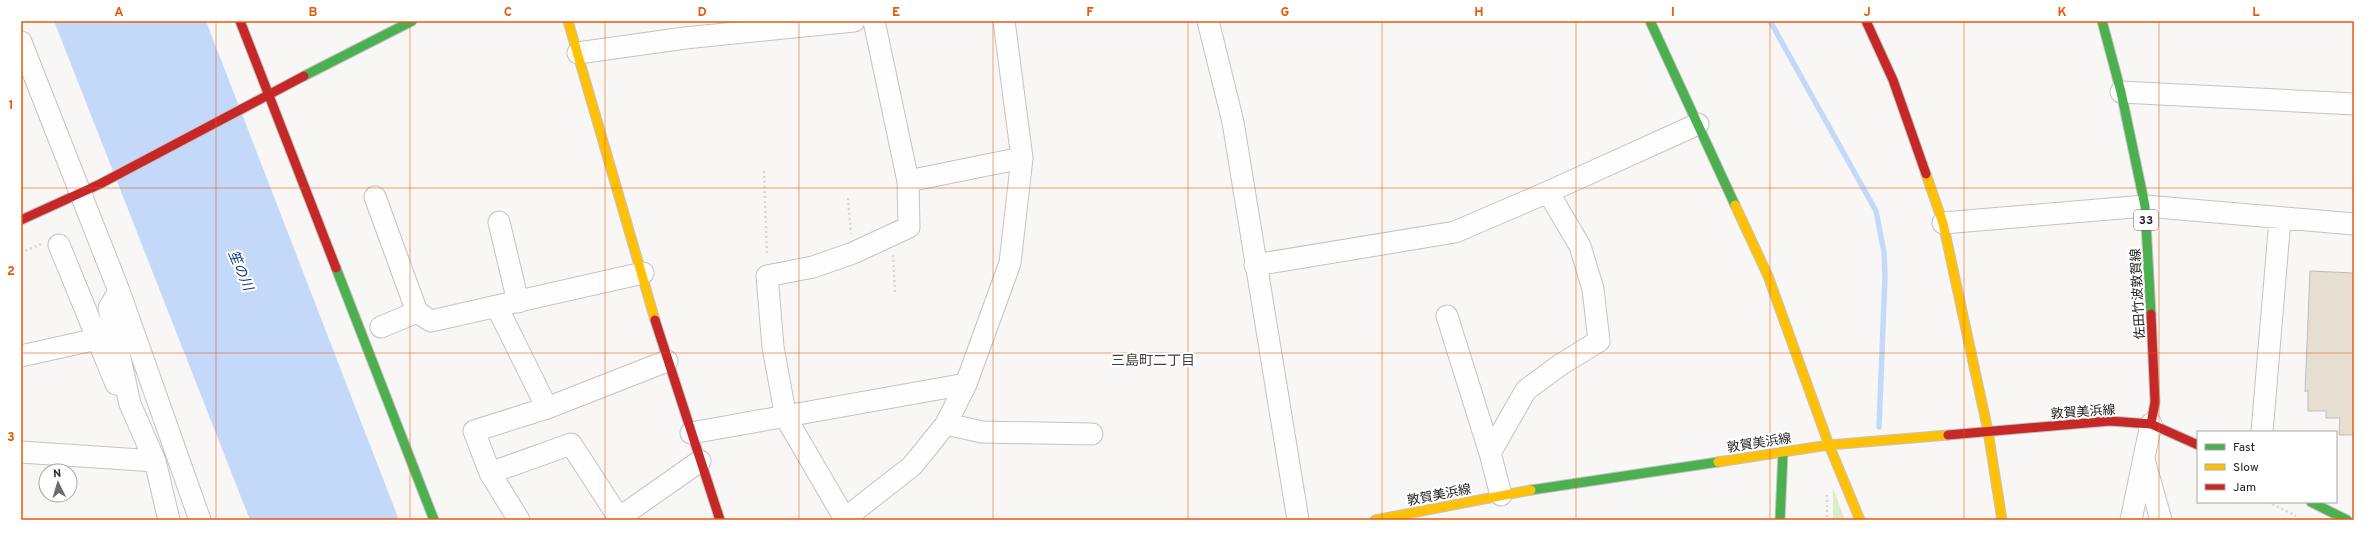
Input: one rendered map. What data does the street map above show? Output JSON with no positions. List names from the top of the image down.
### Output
{
  "streets": {
    "street": ["33", "佐田竹波敦賀線", "敦賀美浜線"]
  },
  "crossings": [
    ["佐田竹波敦賀線", "敦賀美浜線"]
  ],
  "districts": ["三島町二丁目"],
  "water": ["笙の川"],
  "legend": ["Fast", "Slow", "Jam"],
  "north": "top",
  "grid": {
    "columns": [
      "A",
      "B",
      "C",
      "D",
      "E",
      "F",
      "G",
      "H",
      "I",
      "J",
      "K",
      "L"
    ],
    "rows": ["1", "2", "3"]
  }
}
